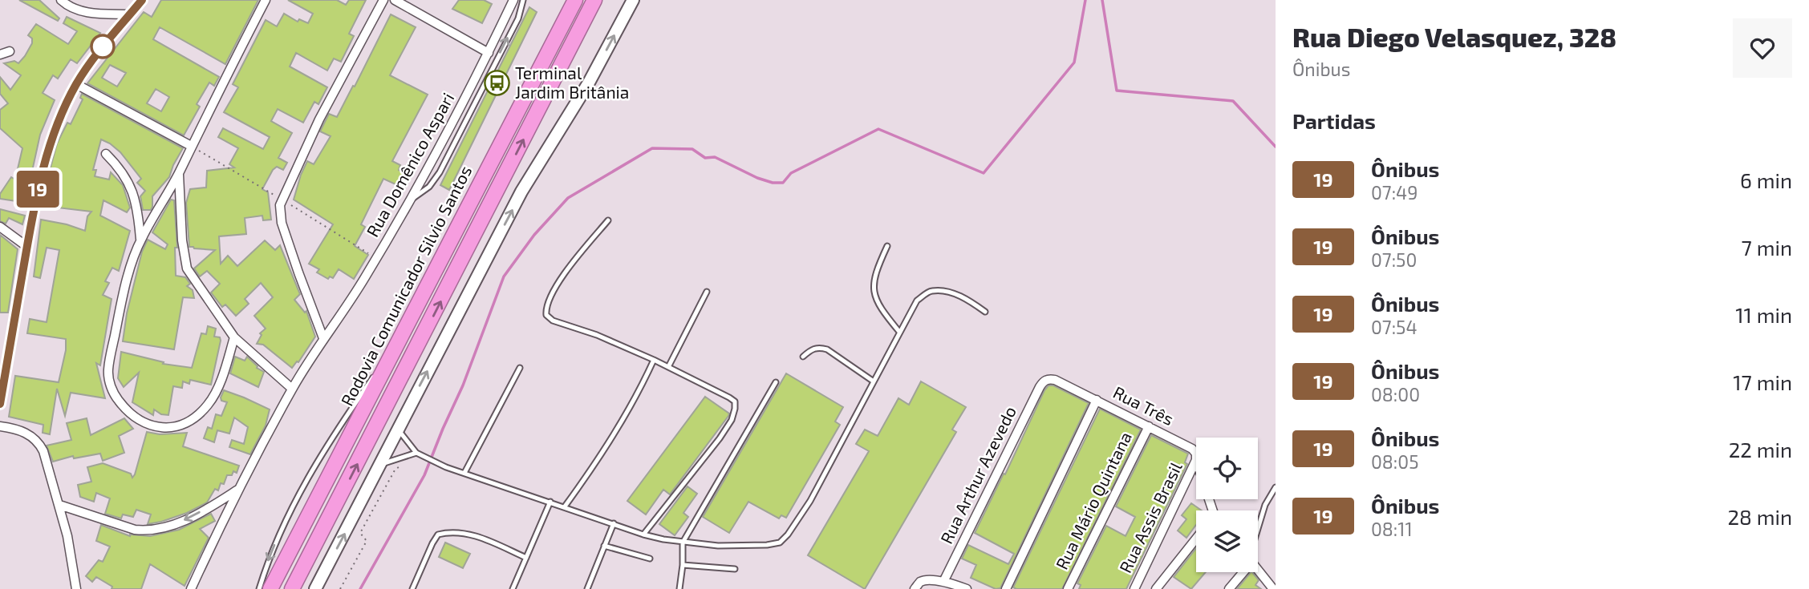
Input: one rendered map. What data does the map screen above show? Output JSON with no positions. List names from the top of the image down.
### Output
{
  "streets": {
    "highway": ["Rodovia Comunicador Silvio Santos"],
    "street": [
      "Rua Domênico Aspari",
      "Rua Três",
      "Rua Arthur Azevedo",
      "Rua Mário Quintana",
      "Rua Assis Brasil"
    ]
  },
  "crossings": [
    ["Rua Três", "Rua Arthur Azevedo"],
    ["Rua Três", "Rua Mário Quintana"]
  ],
  "places": {
    "bus stop": ["Terminal Jardim Britânia"]
  },
  "lines": ["bus line 19"],
  "page": {
    "on_map": "19",
    "heading": [
      ["Rua Diego Velasquez, 328", "Ônibus"],
      "Partidas"
    ],
    "list": [
      {
        "mark": "19",
        "name": "Ônibus",
        "note": "07:49",
        "value": "6 min"
      },
      {
        "mark": "19",
        "name": "Ônibus",
        "note": "07:50",
        "value": "7 min"
      },
      {
        "mark": "19",
        "name": "Ônibus",
        "note": "07:54",
        "value": "11 min"
      },
      {
        "mark": "19",
        "name": "Ônibus",
        "note": "08:00",
        "value": "17 min"
      },
      {
        "mark": "19",
        "name": "Ônibus",
        "note": "08:05",
        "value": "22 min"
      },
      {
        "mark": "19",
        "name": "Ônibus",
        "note": "08:11",
        "value": "28 min"
      }
    ]
  }
}
